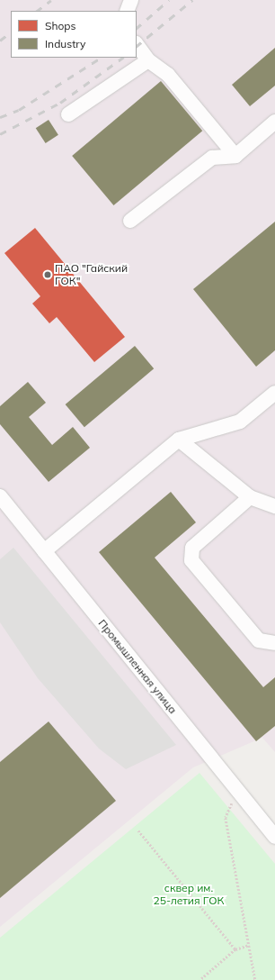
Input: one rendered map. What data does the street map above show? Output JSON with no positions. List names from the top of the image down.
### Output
{
  "streets": {
    "street": ["Промышленная улица"]
  },
  "parks": ["сквер им. 25-летия ГОК"],
  "places": ["ПАО \"Гайский ГОК\""],
  "legend": ["Shops", "Industry"]
}
